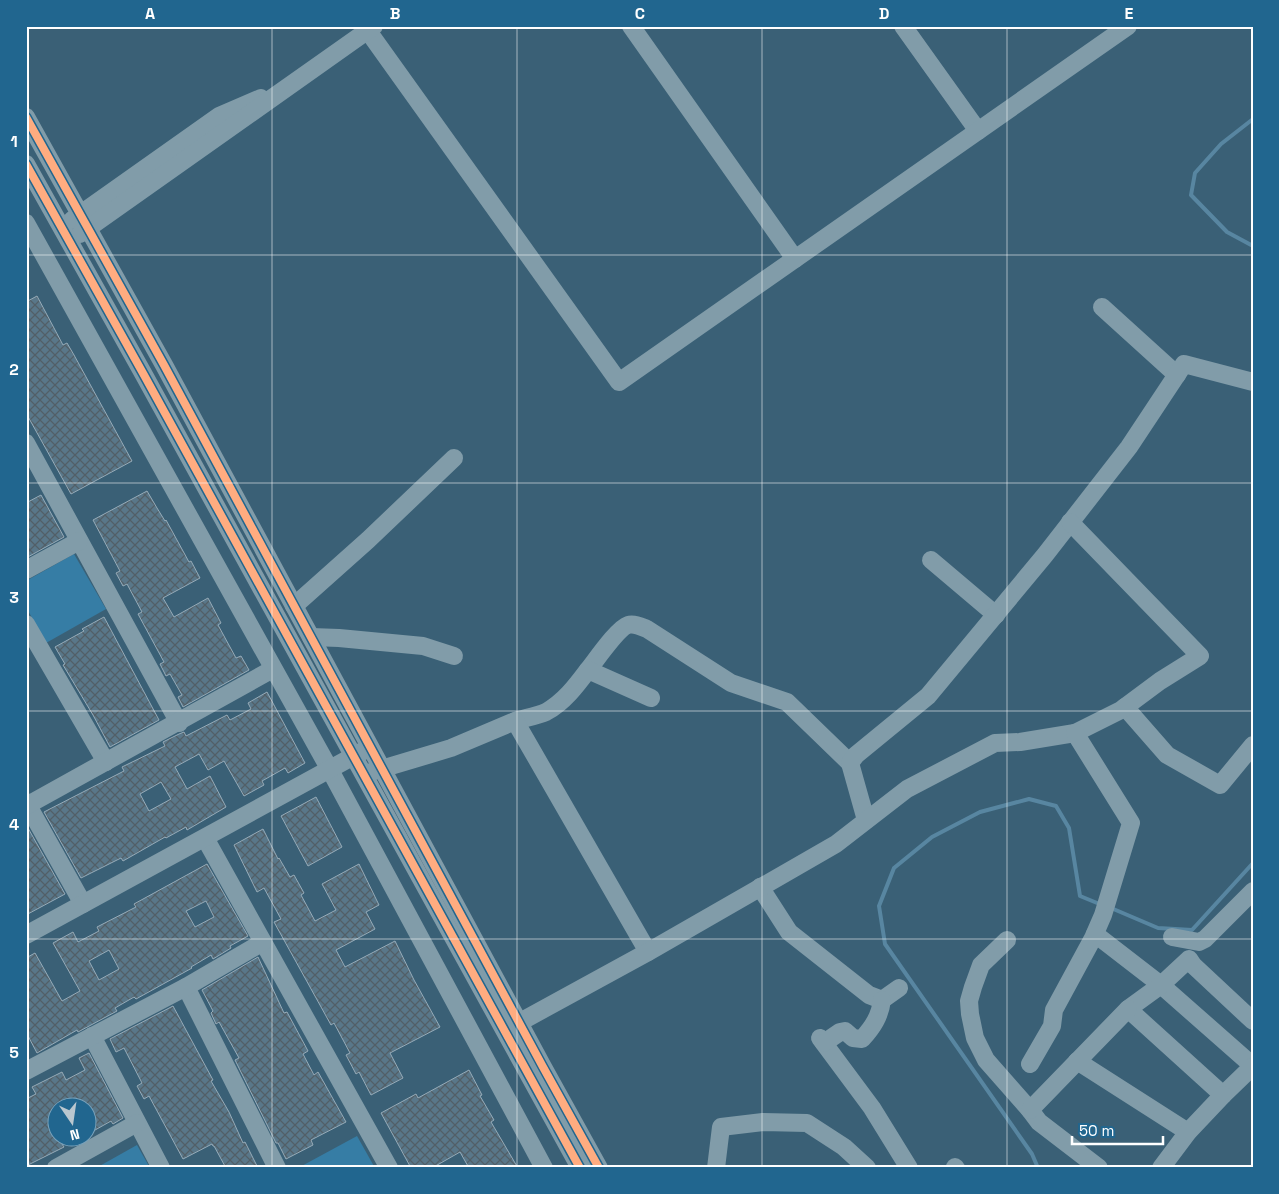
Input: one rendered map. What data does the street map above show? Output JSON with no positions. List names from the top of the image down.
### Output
{
  "scale_bar": "50 m",
  "north": "bottom",
  "grid": {
    "columns": [
      "A",
      "B",
      "C",
      "D",
      "E"
    ],
    "rows": [
      "1",
      "2",
      "3",
      "4",
      "5"
    ]
  }
}
